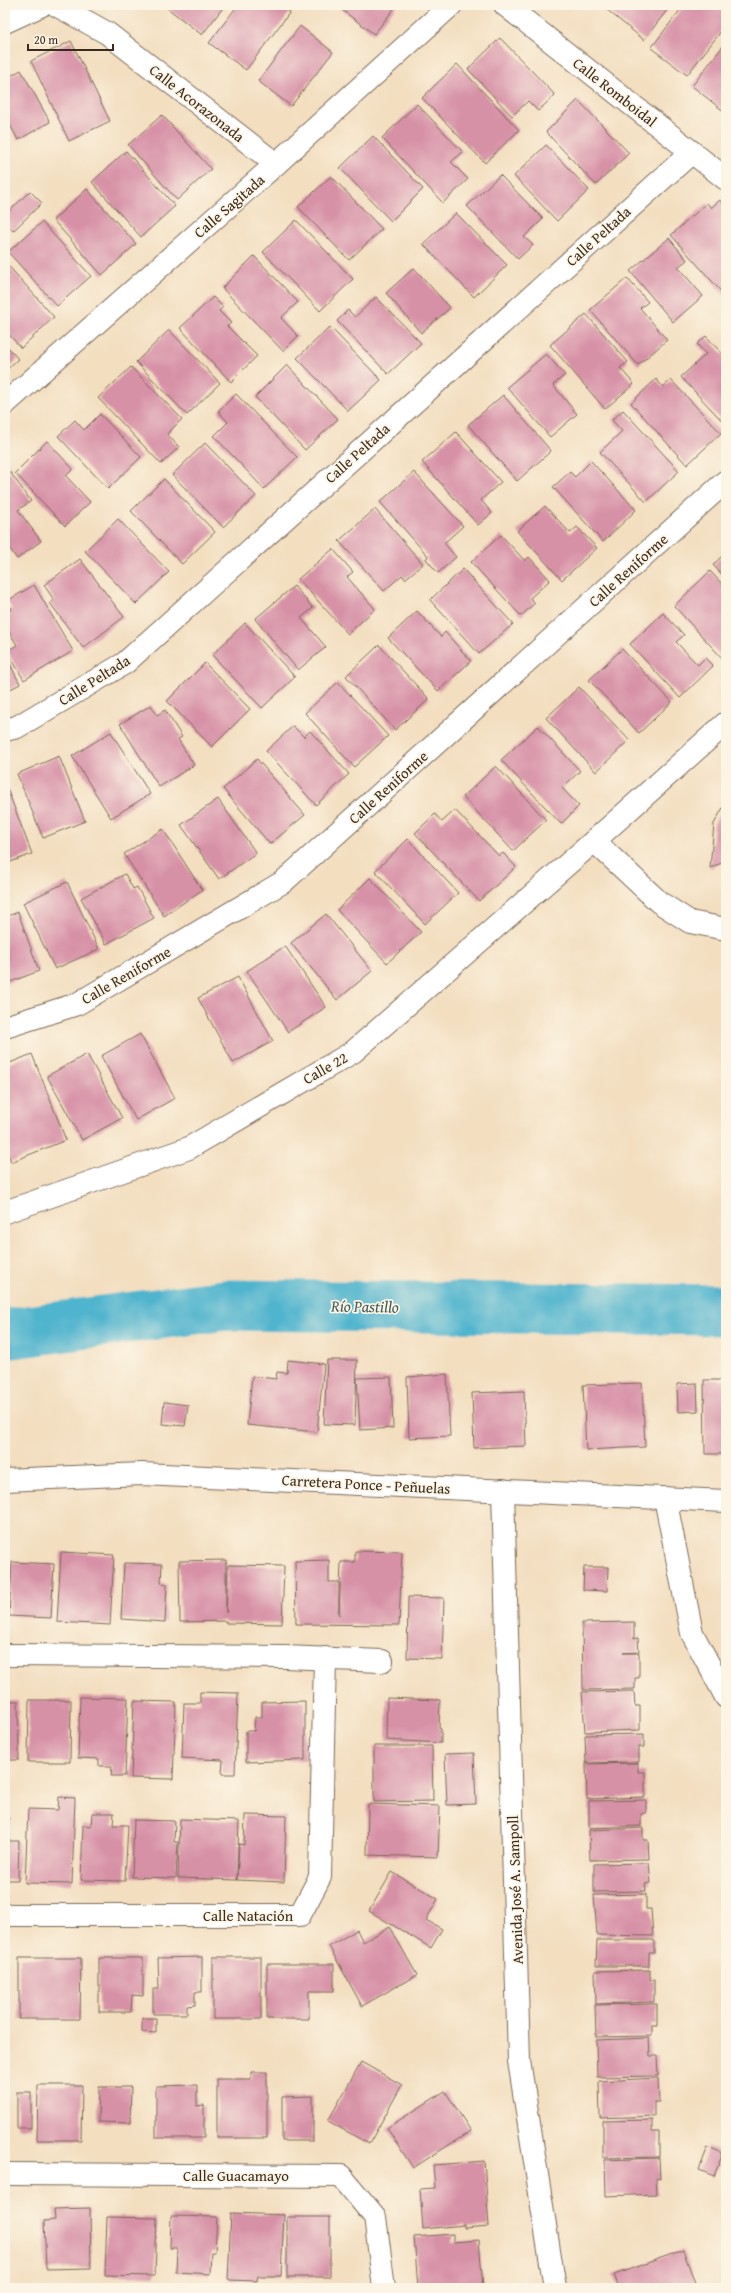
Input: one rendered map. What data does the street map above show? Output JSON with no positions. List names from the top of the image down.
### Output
{
  "streets": {
    "street": [
      "Calle Romboidal",
      "Calle Acorazonada",
      "Calle Sagitada",
      "Calle Peltada",
      "Calle Reniforme",
      "Calle 22",
      "Carretera Ponce - Peñuelas",
      "Avenida José A. Sampoll",
      "Calle Natación",
      "Calle Guacamayo"
    ]
  },
  "crossings": [
    ["Calle Romboidal", "Calle Peltada"],
    ["Calle Acorazonada", "Calle Sagitada"],
    ["Carretera Ponce - Peñuelas", "Avenida José A. Sampoll"]
  ],
  "water": ["Río Pastillo"],
  "scale_bar": "20 m"
}
